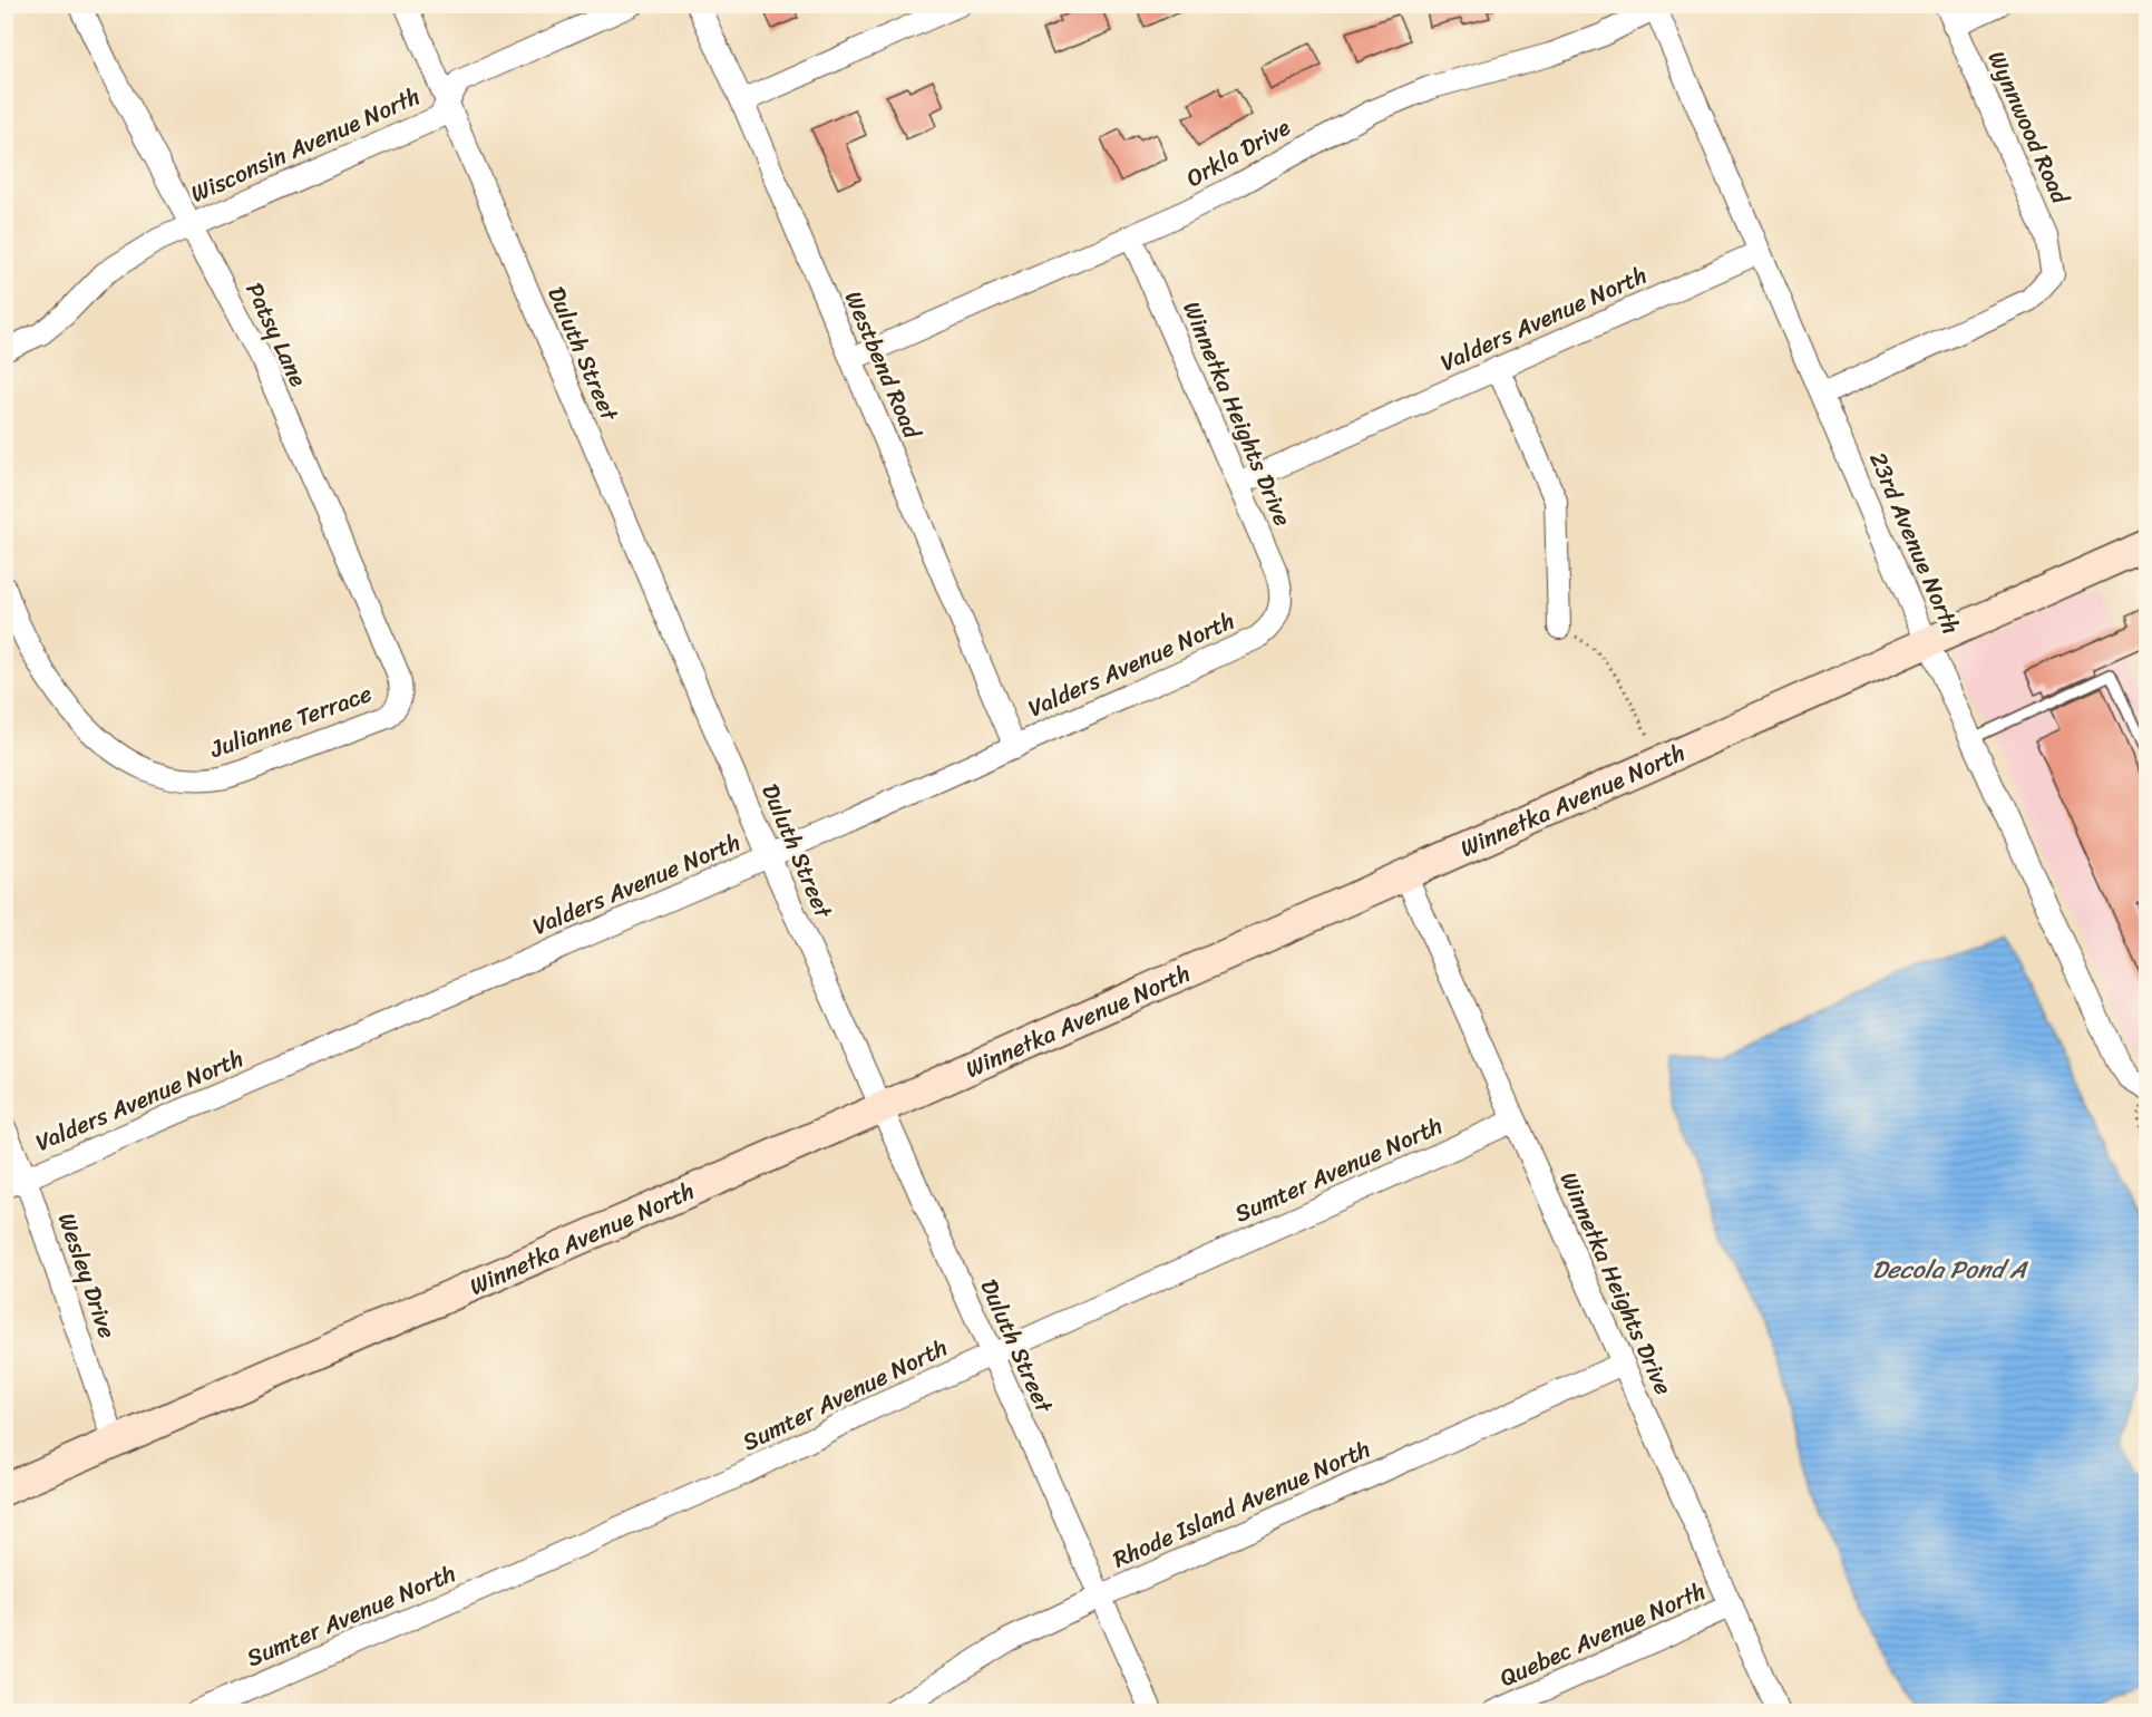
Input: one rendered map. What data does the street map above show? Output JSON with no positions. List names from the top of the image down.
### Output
{
  "streets": {
    "main road": ["Winnetka Avenue North"],
    "street": [
      "Wynnwood Road",
      "Wisconsin Avenue North",
      "Orkla Drive",
      "Valders Avenue North",
      "Patsy Lane",
      "Duluth Street",
      "Westbend Road",
      "Winnetka Heights Drive",
      "23rd Avenue North",
      "Julianne Terrace",
      "Sumter Avenue North",
      "Wesley Drive",
      "Rhode Island Avenue North",
      "Quebec Avenue North"
    ]
  },
  "crossings": [
    ["Wynnwood Road", "23rd Avenue North"],
    ["Wisconsin Avenue North", "Patsy Lane"],
    ["Wisconsin Avenue North", "Duluth Street"],
    ["Orkla Drive", "Westbend Road"],
    ["Orkla Drive", "Winnetka Heights Drive"],
    ["Orkla Drive", "23rd Avenue North"],
    ["Valders Avenue North", "Duluth Street"],
    ["Valders Avenue North", "Westbend Road"],
    ["Valders Avenue North", "Winnetka Heights Drive"],
    ["Valders Avenue North", "23rd Avenue North"],
    ["Valders Avenue North", "Wesley Drive"],
    ["Patsy Lane", "Julianne Terrace"],
    ["Duluth Street", "Winnetka Avenue North"],
    ["Duluth Street", "Sumter Avenue North"],
    ["Duluth Street", "Rhode Island Avenue North"],
    ["Winnetka Heights Drive", "Winnetka Avenue North"],
    ["Winnetka Heights Drive", "Sumter Avenue North"],
    ["Winnetka Heights Drive", "Rhode Island Avenue North"],
    ["Winnetka Heights Drive", "Quebec Avenue North"],
    ["23rd Avenue North", "Winnetka Avenue North"],
    ["Winnetka Avenue North", "Wesley Drive"]
  ],
  "water": ["Decola Pond A"]
}
